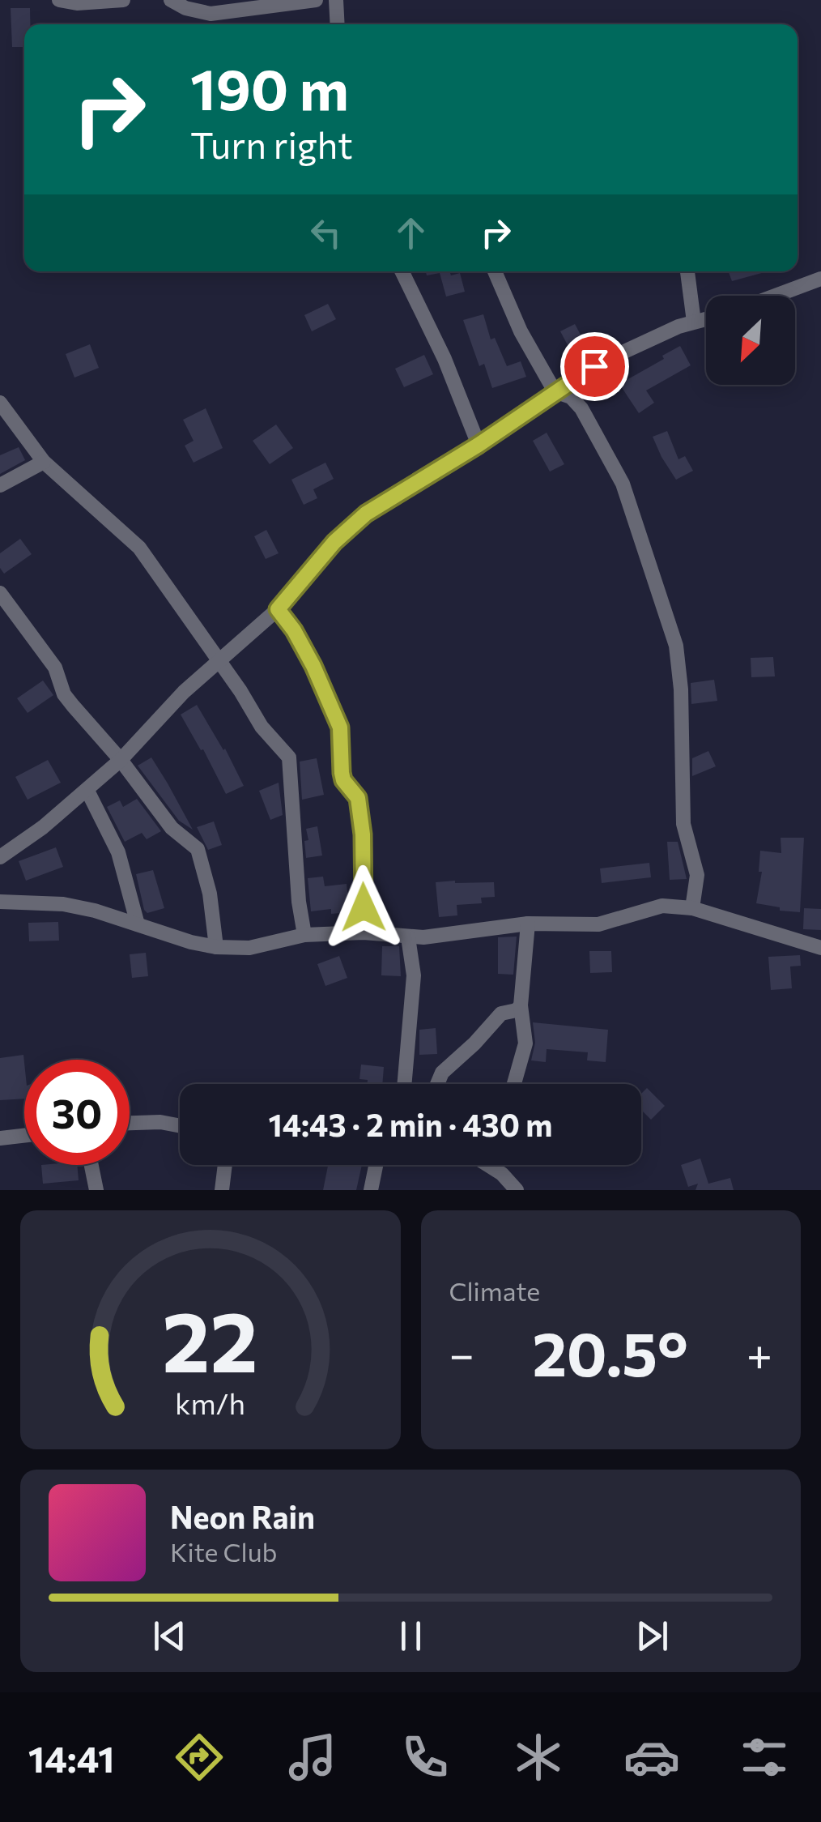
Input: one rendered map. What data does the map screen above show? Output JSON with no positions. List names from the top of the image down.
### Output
{
  "north": "bottom left",
  "page": {
    "turn": ["190 m", "Turn right"],
    "limit": "30",
    "trip": "14:43 · 2 min · 430 m",
    "tile": "Climate",
    "heat": ["−", "20.5°", "+"],
    "song": ["Neon Rain", "Kite Club"],
    "tabs": "14:41",
    "gauge": ["22", "km/h"]
  }
}
